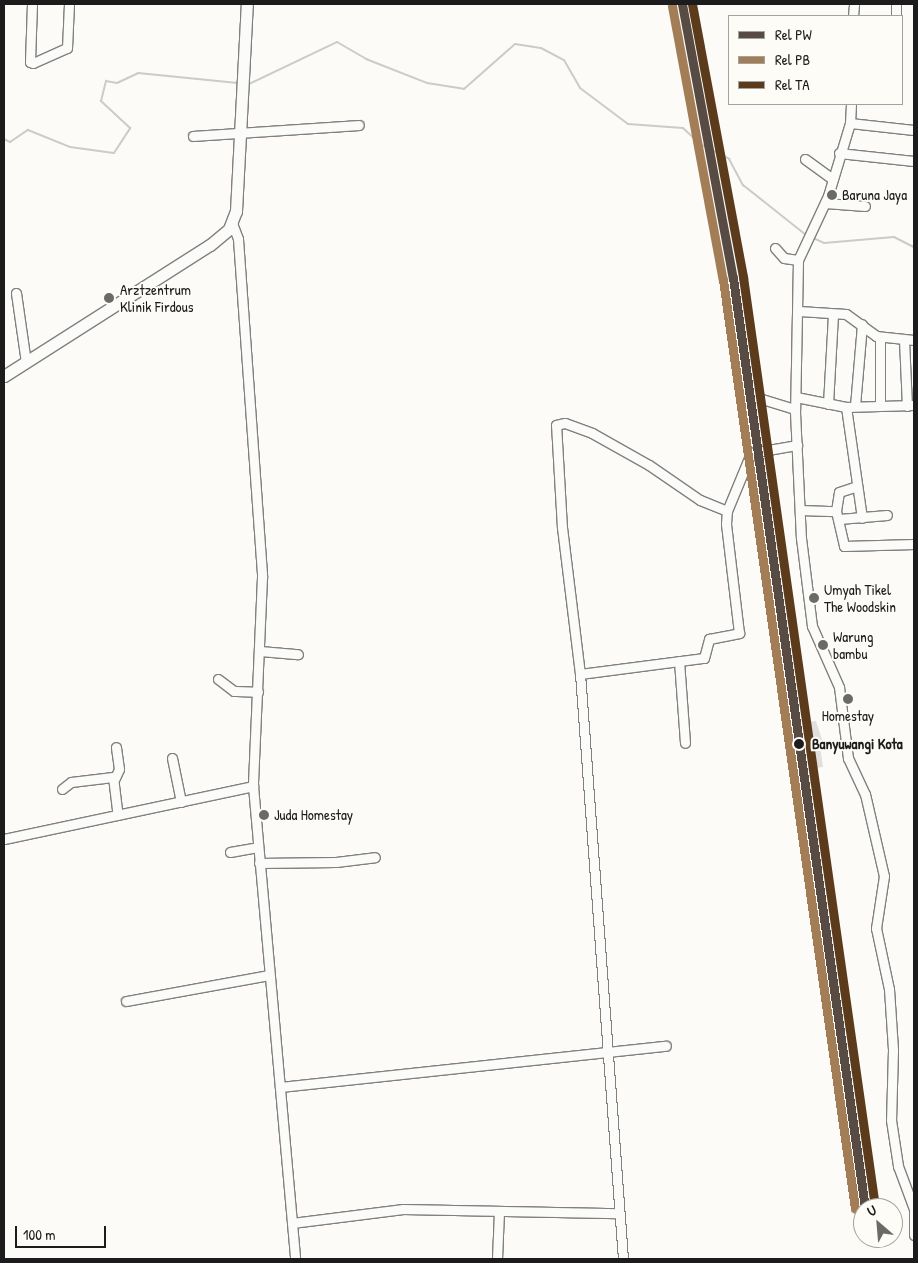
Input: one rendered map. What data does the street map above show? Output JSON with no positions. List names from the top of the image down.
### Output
{
  "places": [
    "Baruna Jaya",
    "Arztzentrum Klinik Firdous",
    "Umyah Tikel The Woodskin",
    "Warung bambu",
    "Homestay",
    "Banyuwangi Kota",
    "Juda Homestay"
  ],
  "lines": ["rail line PW", "rail line TA", "rail line PB"],
  "legend": ["Rel PW", "Rel PB", "Rel TA"],
  "scale_bar": "100 m",
  "north": "top left"
}
